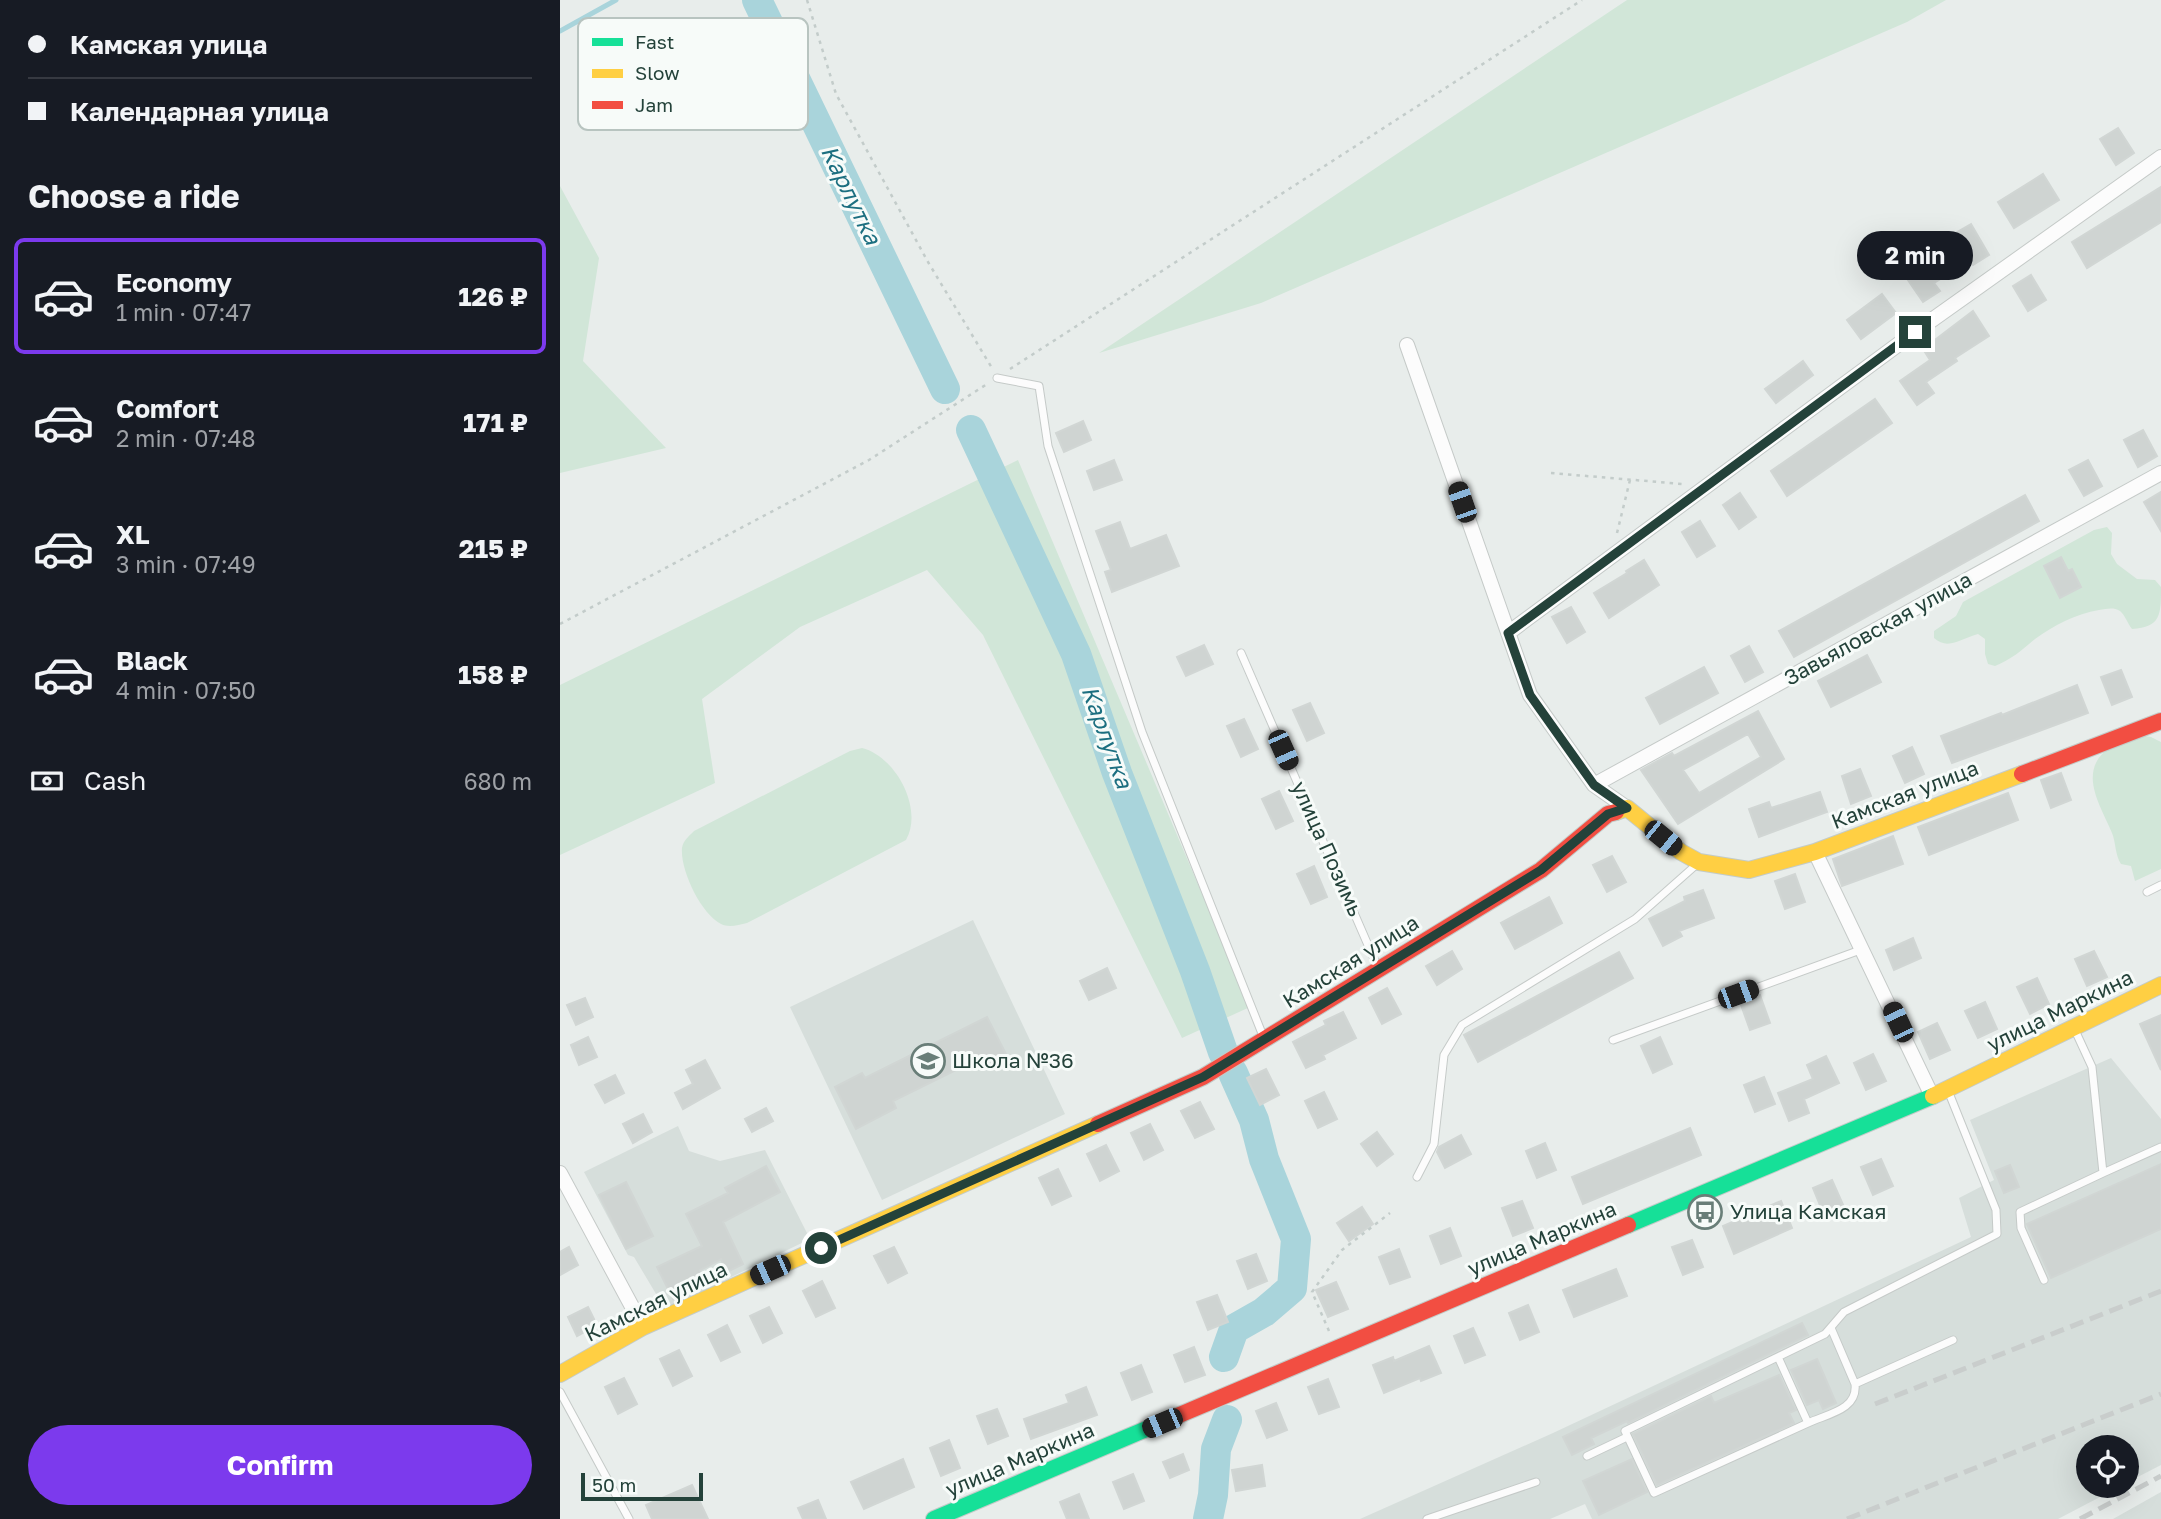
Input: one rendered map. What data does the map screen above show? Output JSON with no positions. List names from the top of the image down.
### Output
{
  "streets": {
    "street": ["Завьяловская улица", "Камская улица", "улица Маркина"],
    "lane": ["улица Позимь"]
  },
  "crossings": [
    ["Камская улица", "улица Позимь"]
  ],
  "water": ["Карлутка"],
  "places": {
    "school or university": ["Школа №36"],
    "bus stop": ["Улица Камская"]
  },
  "legend": ["Fast", "Slow", "Jam"],
  "scale_bar": "50 m",
  "page": {
    "banner": ["Камская улица", "Календарная улица"],
    "heading": "Choose a ride",
    "bubble": "2 min",
    "list": [
      {
        "name": "Economy",
        "note": "1 min · 07:47",
        "value": "126 ₽"
      },
      {
        "name": "Comfort",
        "note": "2 min · 07:48",
        "value": "171 ₽"
      },
      {
        "name": "XL",
        "note": "3 min · 07:49",
        "value": "215 ₽"
      },
      {
        "name": "Black",
        "note": "4 min · 07:50",
        "value": "158 ₽"
      }
    ],
    "pay": ["Cash", "680 m"],
    "buttons": "Confirm",
    "scale": "50 m"
  }
}
